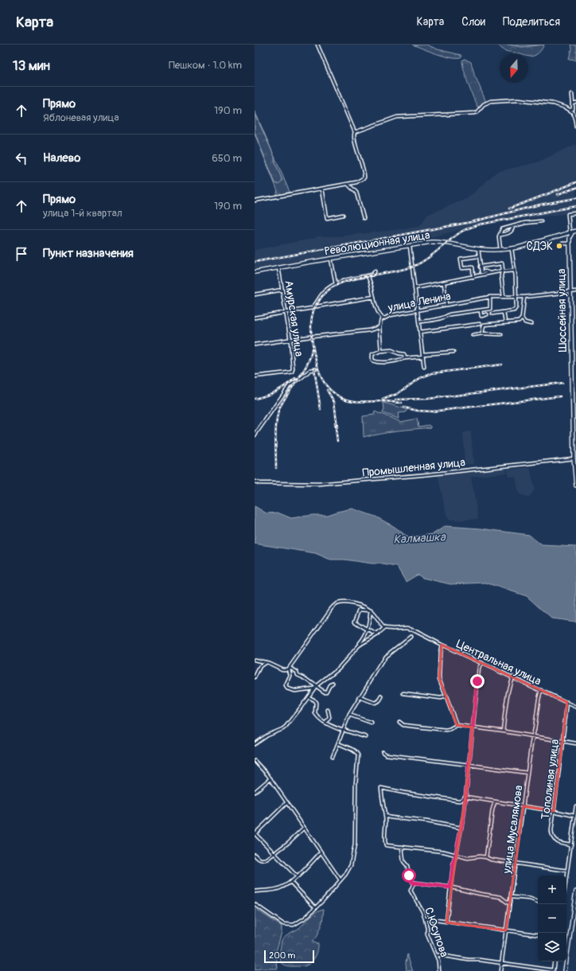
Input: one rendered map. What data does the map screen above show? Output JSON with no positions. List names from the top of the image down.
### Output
{
  "streets": {
    "main road": ["Революционная улица", "Шоссейная улица"],
    "street": [
      "улица Ленина",
      "Амурская улица",
      "Промышленная улица",
      "Центральная улица",
      "Тополиная улица",
      "улица Мусалямова",
      "С.Юсупова"
    ]
  },
  "crossings": [
    ["Революционная улица", "Шоссейная улица"],
    ["Революционная улица", "Амурская улица"],
    ["улица Ленина", "Шоссейная улица"],
    ["улица Ленина", "Амурская улица"],
    ["Шоссейная улица", "Промышленная улица"],
    ["Центральная улица", "Тополиная улица"],
    ["Центральная улица", "улица Мусалямова"]
  ],
  "water": ["Калмашка"],
  "places": ["СДЭК"],
  "scale_bar": "200 m",
  "north": "bottom",
  "page": {
    "header": "Карта",
    "nav": ["Карта", "Слои", "Поделиться"],
    "heading": ["13 мин", "Пешком · 1.0 km"],
    "list": [
      ["Прямо", "Яблоневая улица", "190 m"],
      ["Налево", "650 m"],
      ["Прямо", "улица 1-й квартал", "190 m"],
      "Пункт назначения"
    ],
    "map_buttons": ["+", "−"],
    "scale": "200 m"
  }
}
